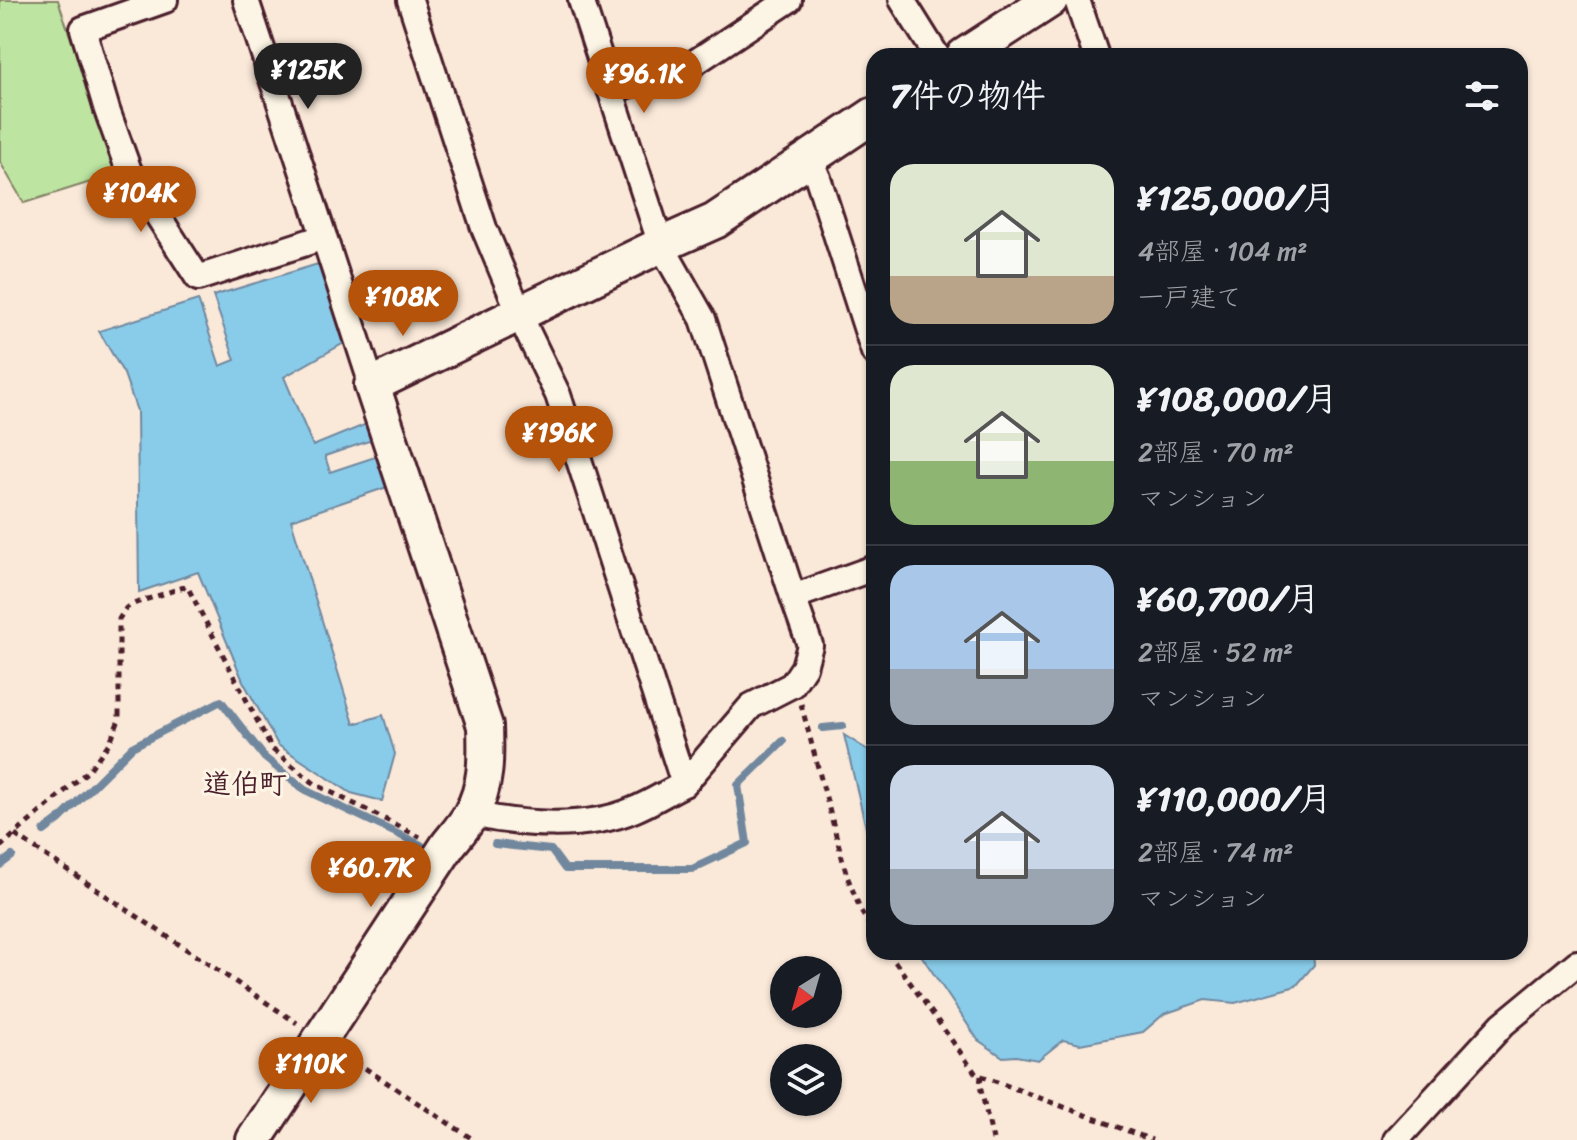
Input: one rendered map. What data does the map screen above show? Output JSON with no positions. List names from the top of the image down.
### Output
{
  "districts": ["道伯町"],
  "north": "bottom left",
  "page": {
    "price": [
      "¥125K",
      "¥96.1K",
      "¥104K",
      "¥108K",
      "¥196K",
      "¥60.7K",
      "¥110K"
    ],
    "heading": "7件の物件",
    "list": [
      {
        "name": "¥125,000/月",
        "note": "4部屋 · 104 m² · 一戸建て"
      },
      {
        "name": "¥108,000/月",
        "note": "2部屋 · 70 m² · マンション"
      },
      {
        "name": "¥60,700/月",
        "note": "2部屋 · 52 m² · マンション"
      },
      {
        "name": "¥110,000/月",
        "note": "2部屋 · 74 m² · マンション"
      }
    ]
  }
}
